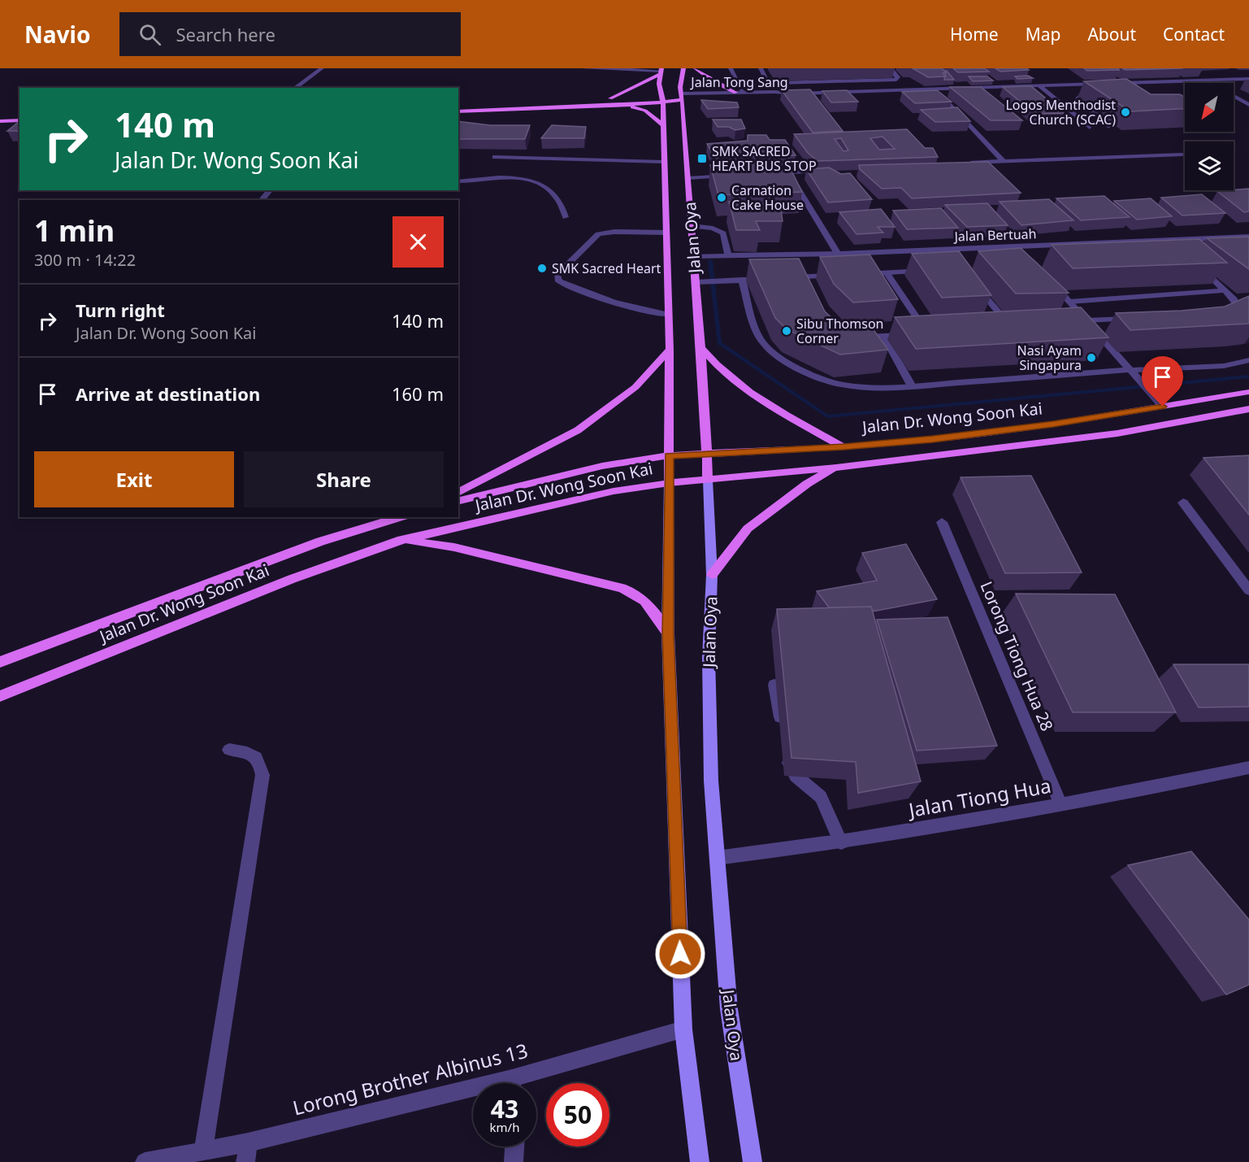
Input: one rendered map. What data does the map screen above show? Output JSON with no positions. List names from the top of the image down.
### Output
{
  "streets": {
    "main road": ["Jalan Oya", "Jalan Dr. Wong Soon Kai"],
    "street": [
      "Jalan Tong Sang",
      "Jalan Bertuah",
      "Lorong Tiong Hua 28",
      "Jalan Tiong Hua",
      "Lorong Brother Albinus 13"
    ]
  },
  "crossings": [
    ["Jalan Tong Sang", "Jalan Oya"],
    ["Jalan Bertuah", "Jalan Oya"],
    ["Jalan Oya", "Jalan Dr. Wong Soon Kai"],
    ["Jalan Oya", "Jalan Tiong Hua"],
    ["Jalan Oya", "Lorong Brother Albinus 13"],
    ["Lorong Tiong Hua 28", "Jalan Tiong Hua"]
  ],
  "places": {
    "other": [
      "Logos Menthodist Church (SCAC)",
      "Carnation Cake House",
      "SMK Sacred Heart",
      "Sibu Thomson Corner",
      "Nasi Ayam Singapura"
    ],
    "transit": ["SMK SACRED HEART BUS STOP"]
  },
  "north": "bottom left",
  "page": {
    "header": "Navio",
    "search": "Search here",
    "nav": [
      "Home",
      "Map",
      "About",
      "Contact"
    ],
    "turn": ["140 m", "Jalan Dr. Wong Soon Kai"],
    "heading": ["1 min", "300 m · 14:22"],
    "list": [
      {
        "name": "Turn right",
        "note": "Jalan Dr. Wong Soon Kai",
        "value": "140 m"
      },
      {
        "name": "Arrive at destination",
        "value": "160 m"
      }
    ],
    "buttons": ["Exit", "Share"],
    "speed": "43 km/h",
    "limit": "50"
  }
}
